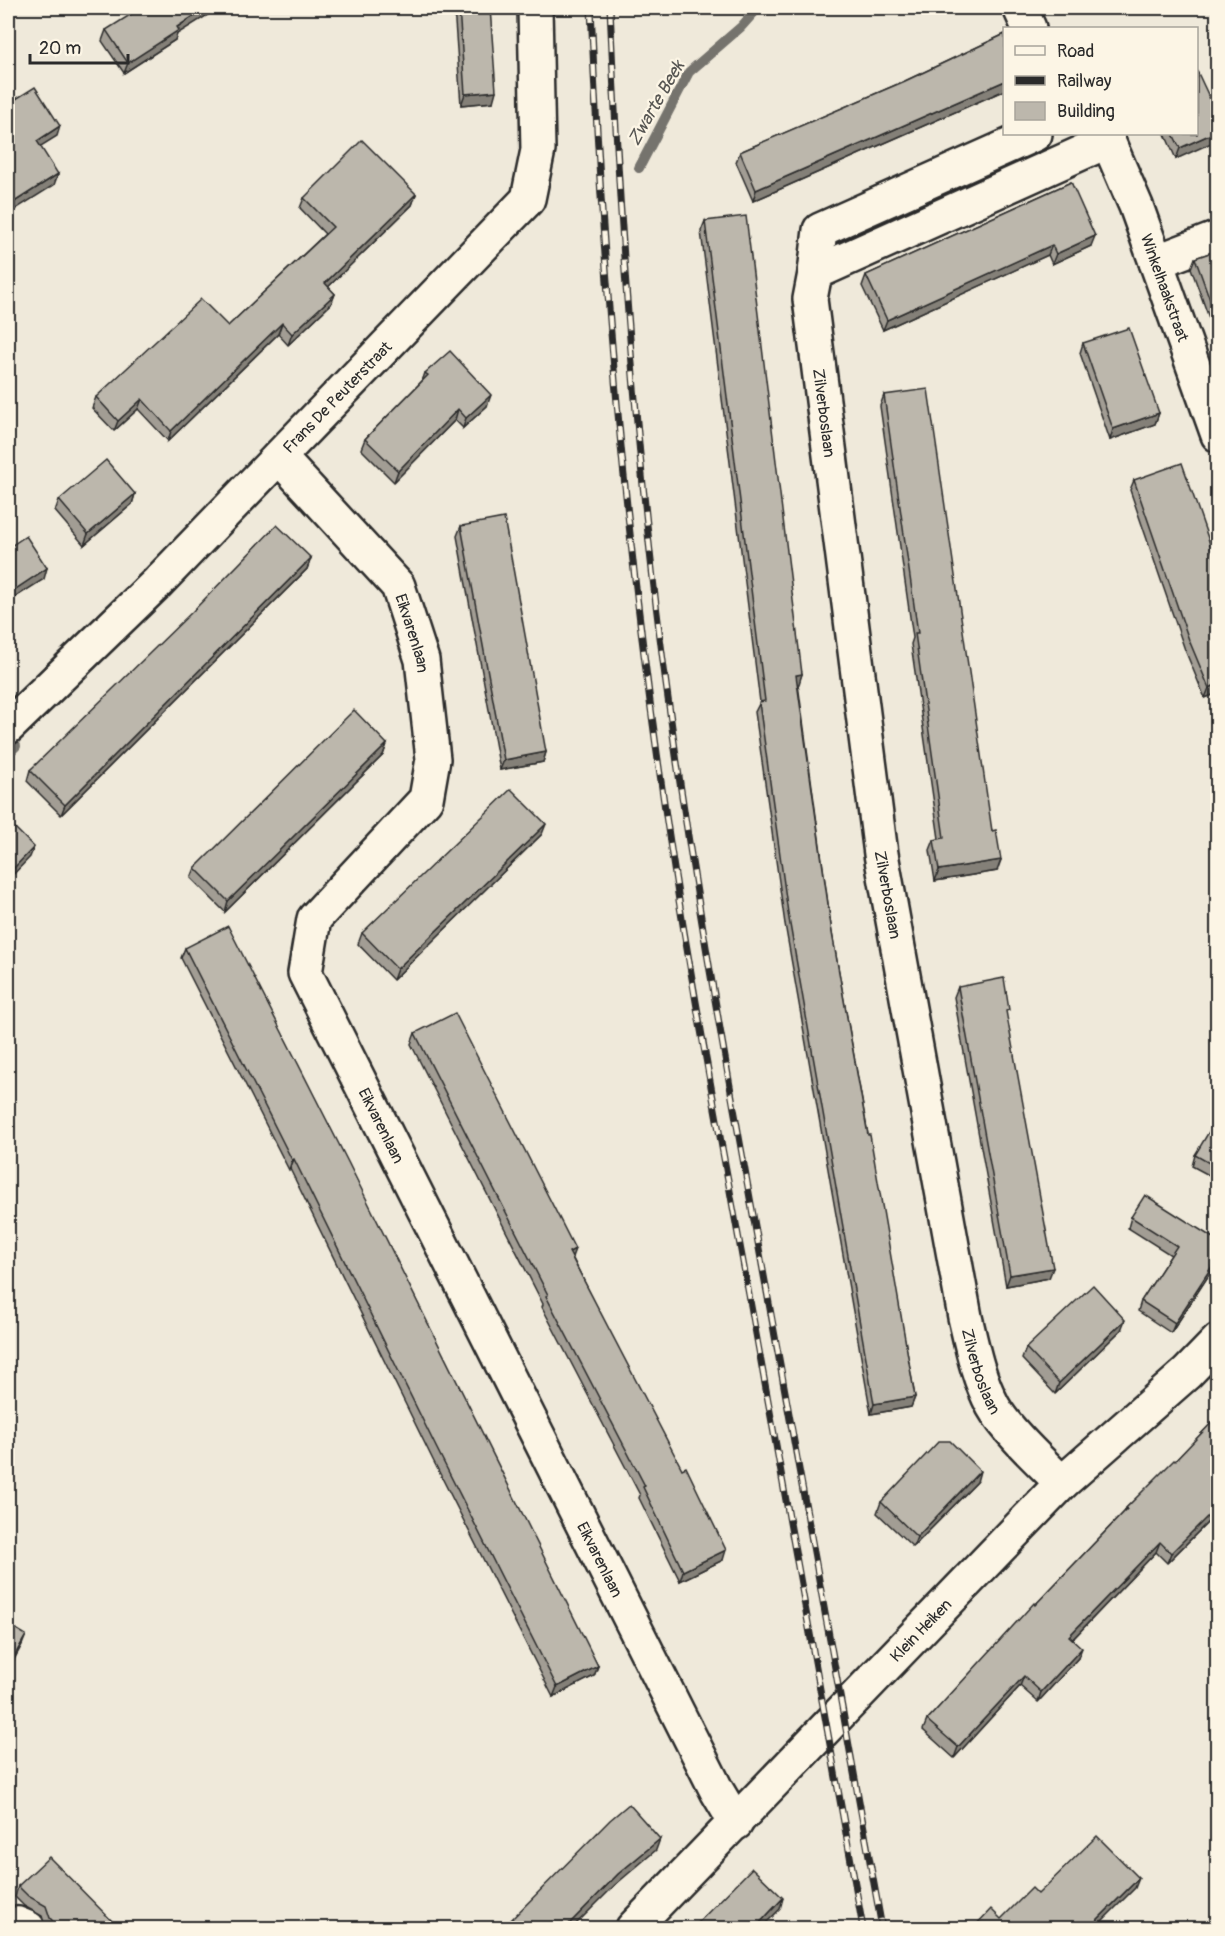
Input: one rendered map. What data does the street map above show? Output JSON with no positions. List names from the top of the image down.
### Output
{
  "streets": {
    "street": [
      "Winkelhaakstraat",
      "Frans De Peuterstraat",
      "Zilverboslaan",
      "Eikvarenlaan",
      "Klein Heiken"
    ]
  },
  "crossings": [
    ["Frans De Peuterstraat", "Eikvarenlaan"],
    ["Zilverboslaan", "Klein Heiken"],
    ["Eikvarenlaan", "Klein Heiken"]
  ],
  "water": ["Zwarte Beek"],
  "legend": ["Road", "Railway", "Building"],
  "scale_bar": "20 m"
}
